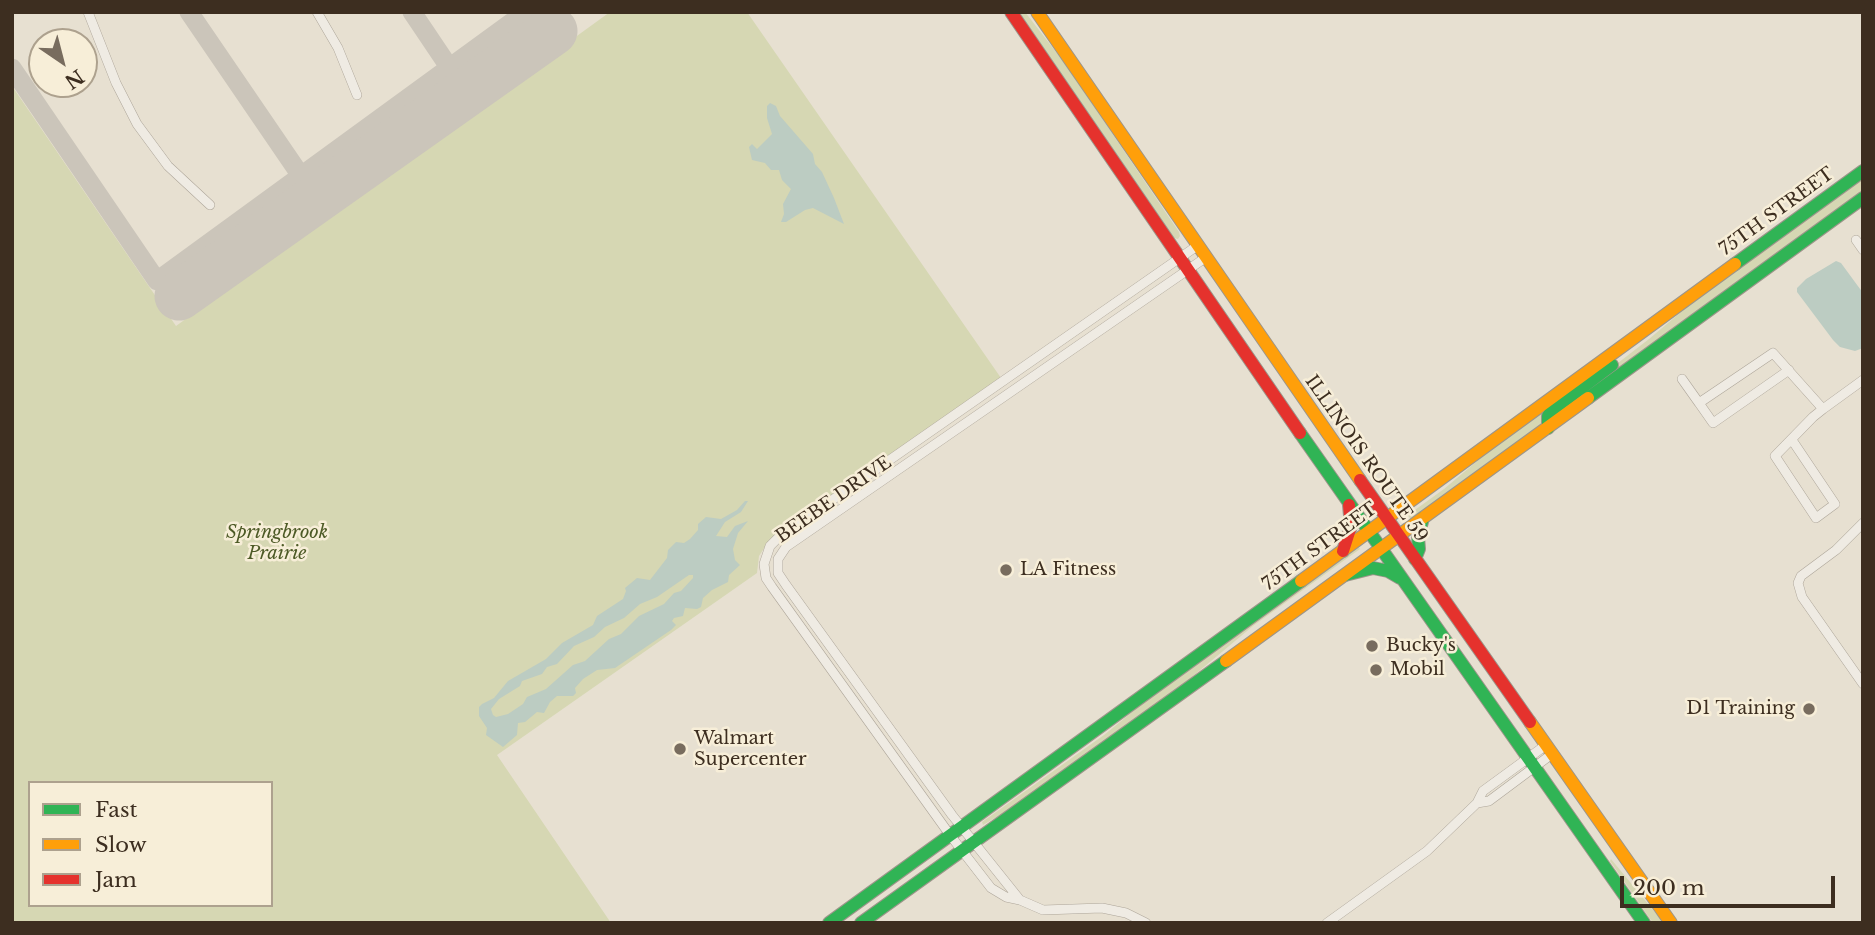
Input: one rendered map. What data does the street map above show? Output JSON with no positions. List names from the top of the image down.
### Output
{
  "streets": {
    "main road": ["75TH STREET", "ILLINOIS ROUTE 59"],
    "street": ["BEEBE DRIVE"]
  },
  "crossings": [
    ["75TH STREET", "ILLINOIS ROUTE 59"],
    ["75TH STREET", "BEEBE DRIVE"],
    ["ILLINOIS ROUTE 59", "BEEBE DRIVE"]
  ],
  "parks": ["Springbrook Prairie"],
  "places": [
    "LA Fitness",
    "Bucky's",
    "Mobil",
    "D1 Training",
    "Walmart Supercenter"
  ],
  "legend": ["Fast", "Slow", "Jam"],
  "scale_bar": "200 m",
  "north": "bottom right"
}
